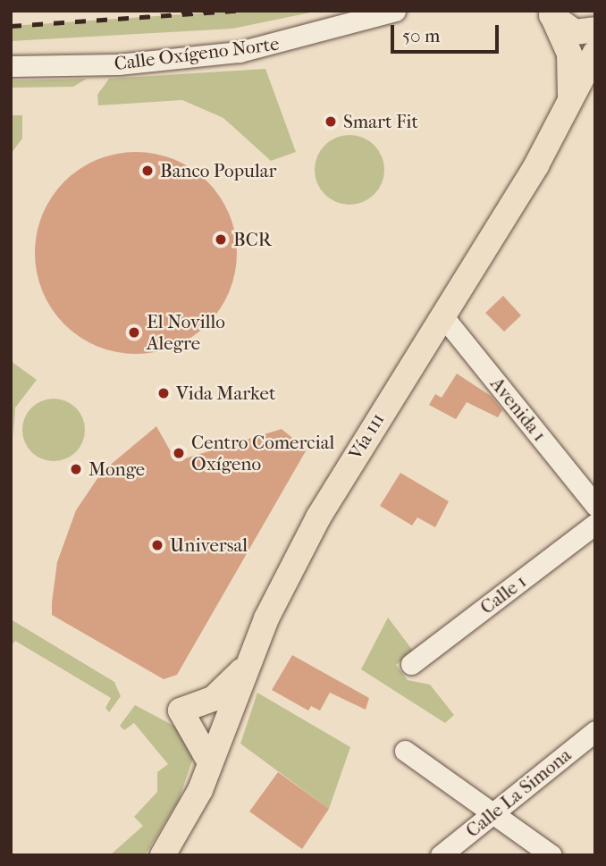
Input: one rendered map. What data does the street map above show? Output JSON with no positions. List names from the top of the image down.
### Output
{
  "streets": {
    "main road": ["Vía 111"],
    "street": [
      "Calle Oxígeno Norte",
      "Avenida 1",
      "Calle 1",
      "Calle La Simona"
    ]
  },
  "crossings": [
    ["Avenida 1", "Vía 111"]
  ],
  "places": [
    "Smart Fit",
    "Banco Popular",
    "BCR",
    "El Novillo Alegre",
    "Vida Market",
    "Centro Comercial Oxígeno",
    "Monge",
    "Universal"
  ],
  "scale_bar": "50 m"
}
